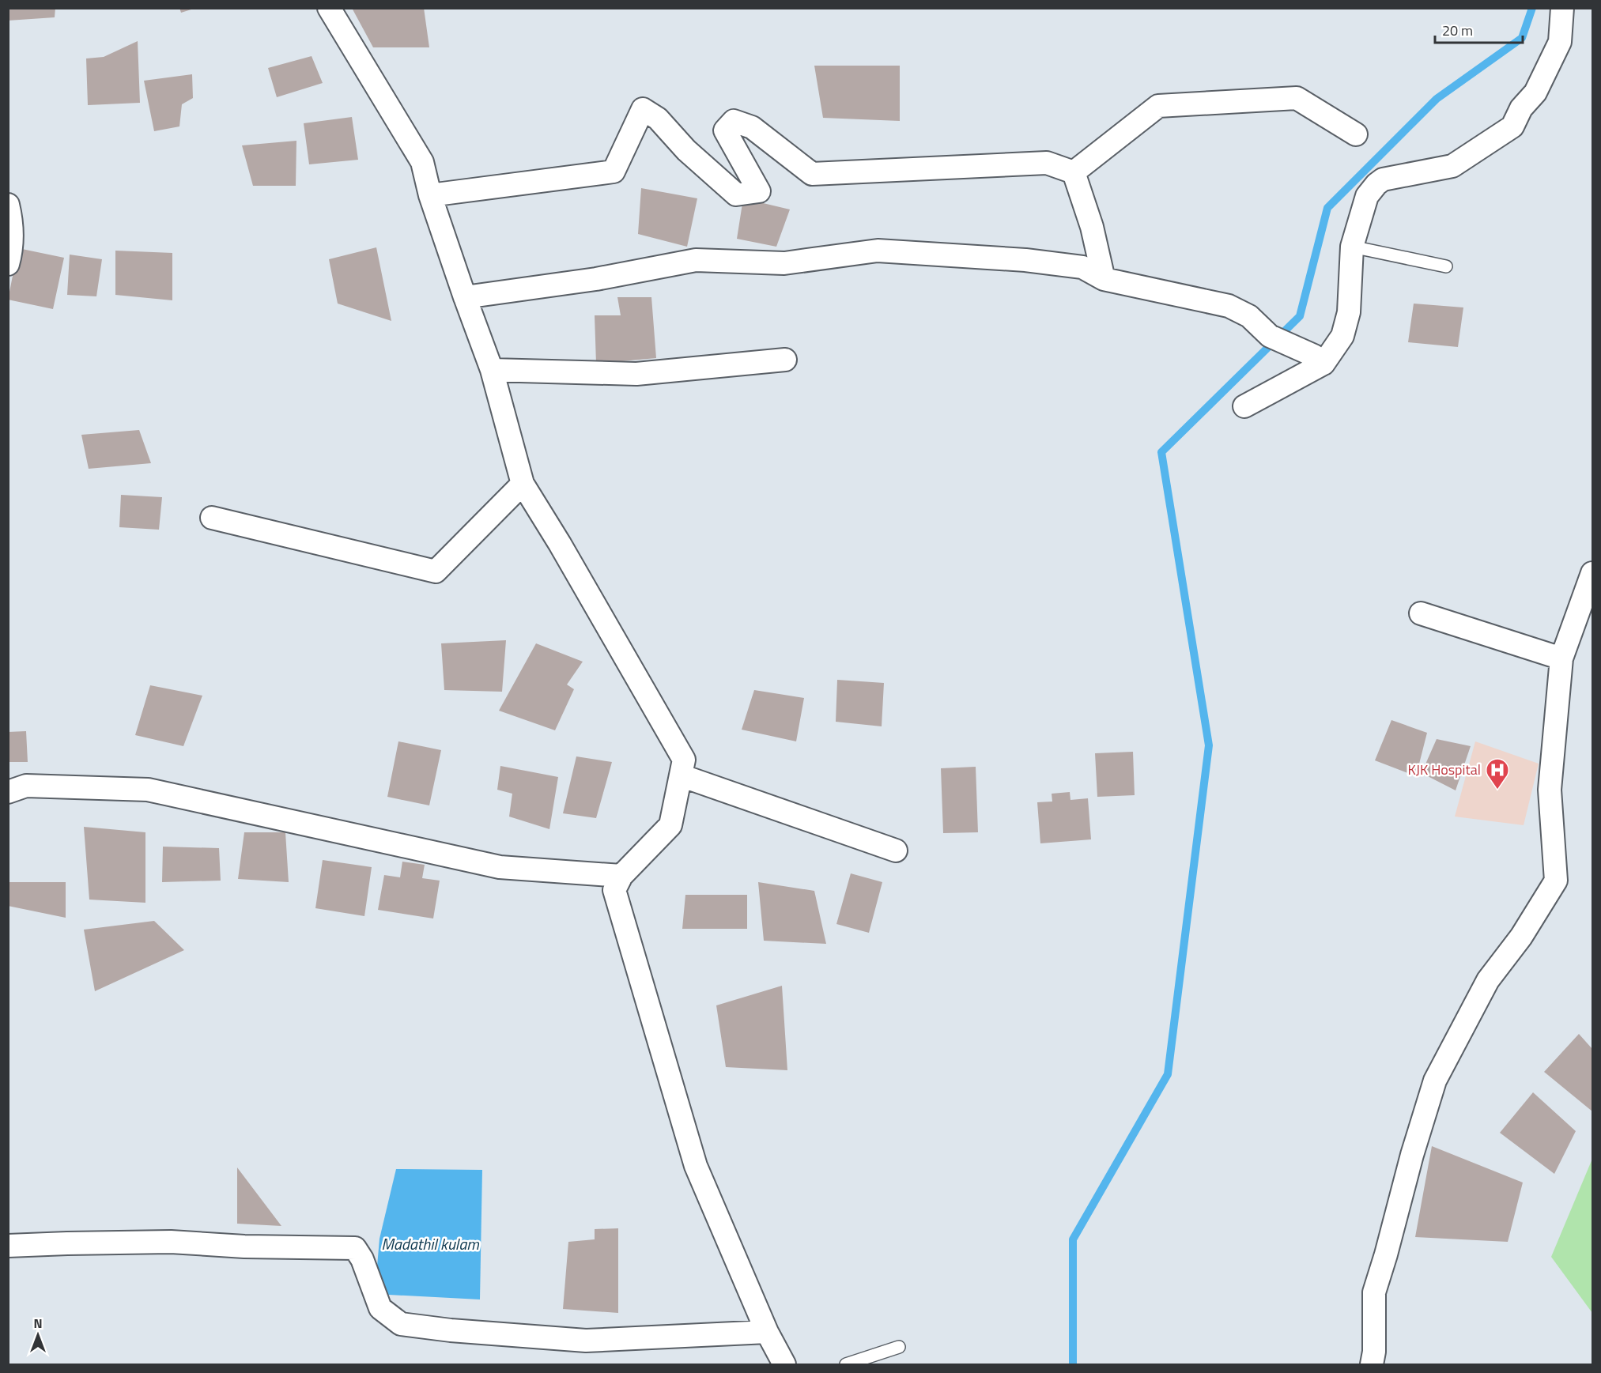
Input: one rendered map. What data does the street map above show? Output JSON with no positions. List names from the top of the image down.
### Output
{
  "water": ["Madathil kulam"],
  "places": {
    "hospital": ["KJK Hospital"]
  },
  "scale_bar": "20 m",
  "north": "top"
}
